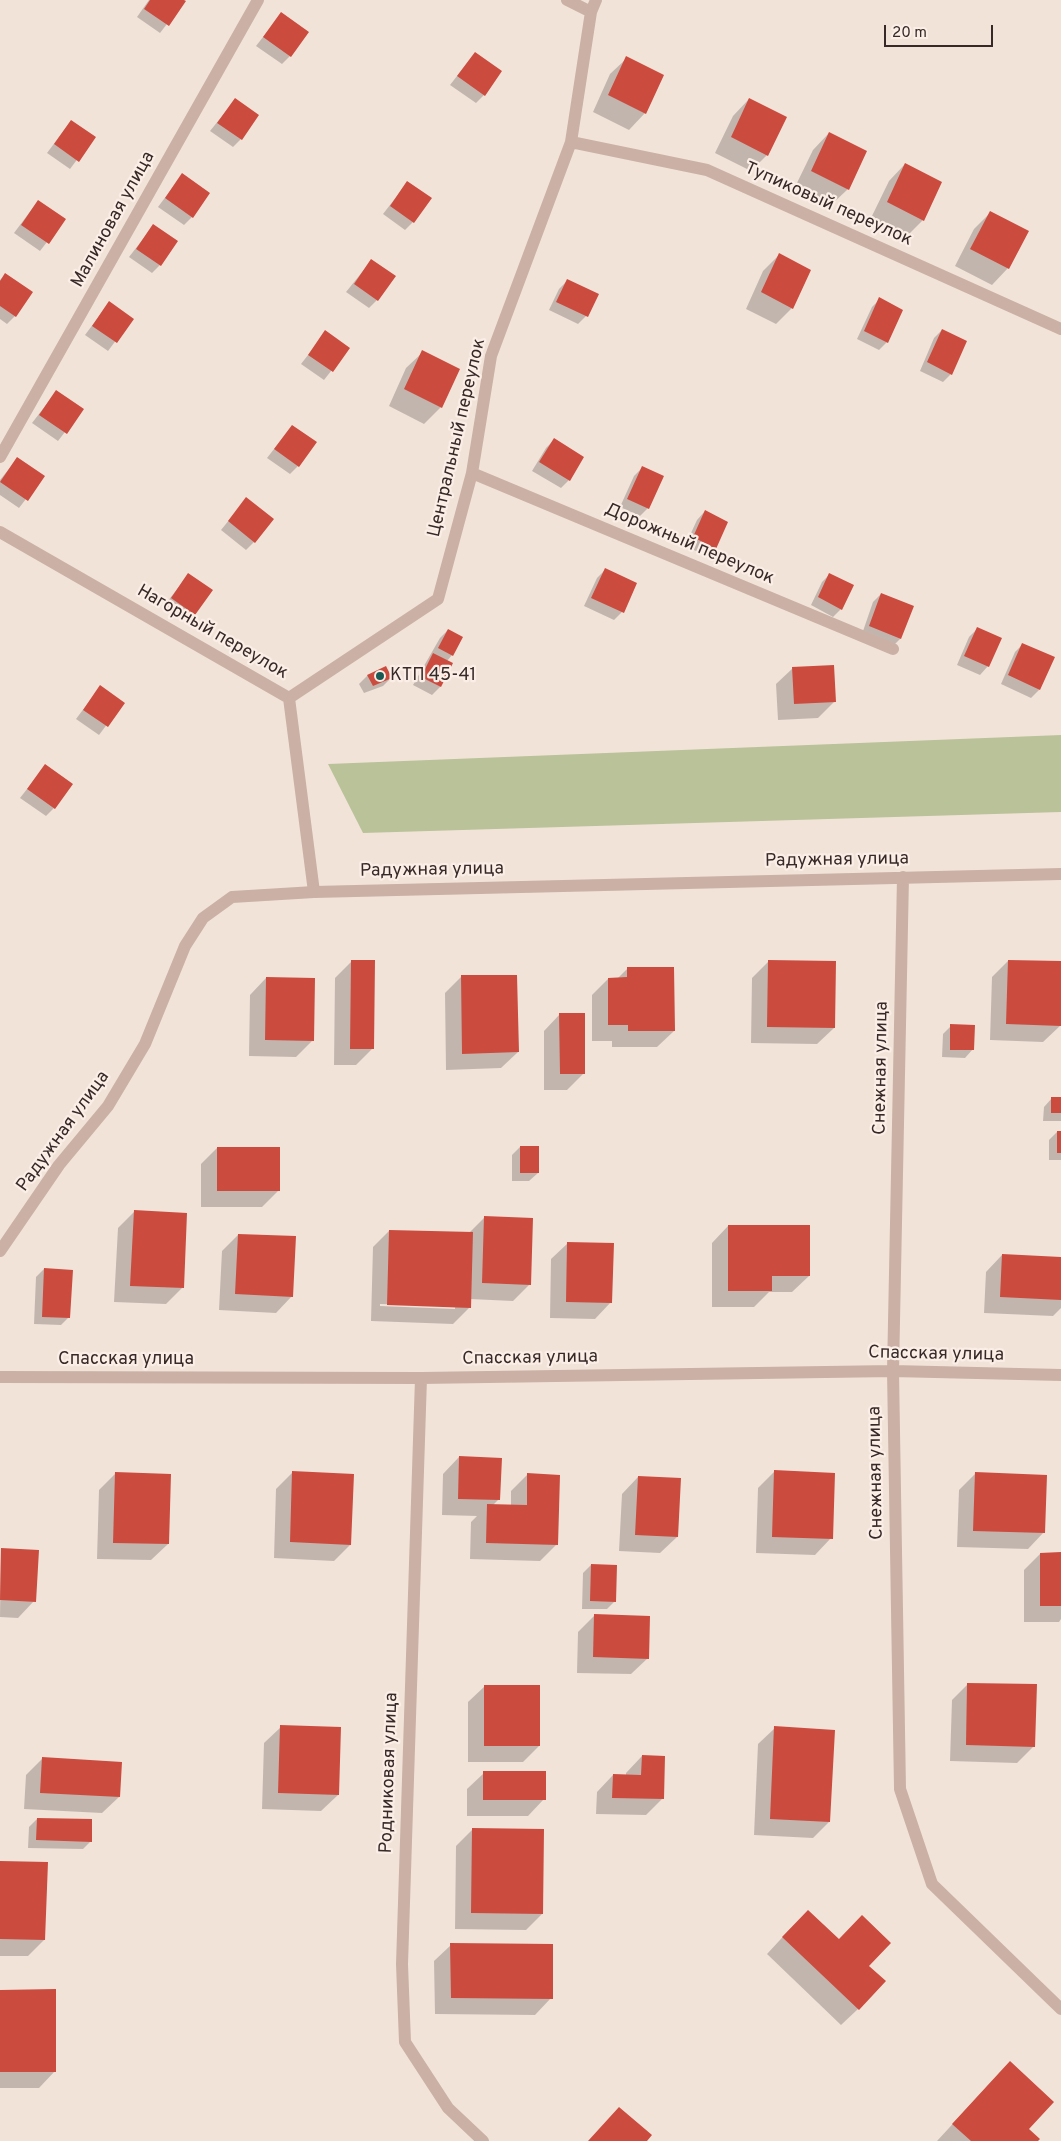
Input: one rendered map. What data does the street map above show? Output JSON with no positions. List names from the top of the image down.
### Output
{
  "streets": {
    "street": [
      "Тупиковый переулок",
      "Малиновая улица",
      "Центральный переулок",
      "Дорожный переулок",
      "Нагорный переулок",
      "Радужная улица",
      "Снежная улица",
      "Спасская улица",
      "Родниковая улица"
    ]
  },
  "crossings": [
    ["Тупиковый переулок", "Центральный переулок"],
    ["Центральный переулок", "Дорожный переулок"],
    ["Центральный переулок", "Нагорный переулок"],
    ["Нагорный переулок", "Радужная улица"],
    ["Радужная улица", "Снежная улица"],
    ["Снежная улица", "Спасская улица"],
    ["Спасская улица", "Родниковая улица"]
  ],
  "places": ["КТП 45-41"],
  "scale_bar": "20 m"
}
